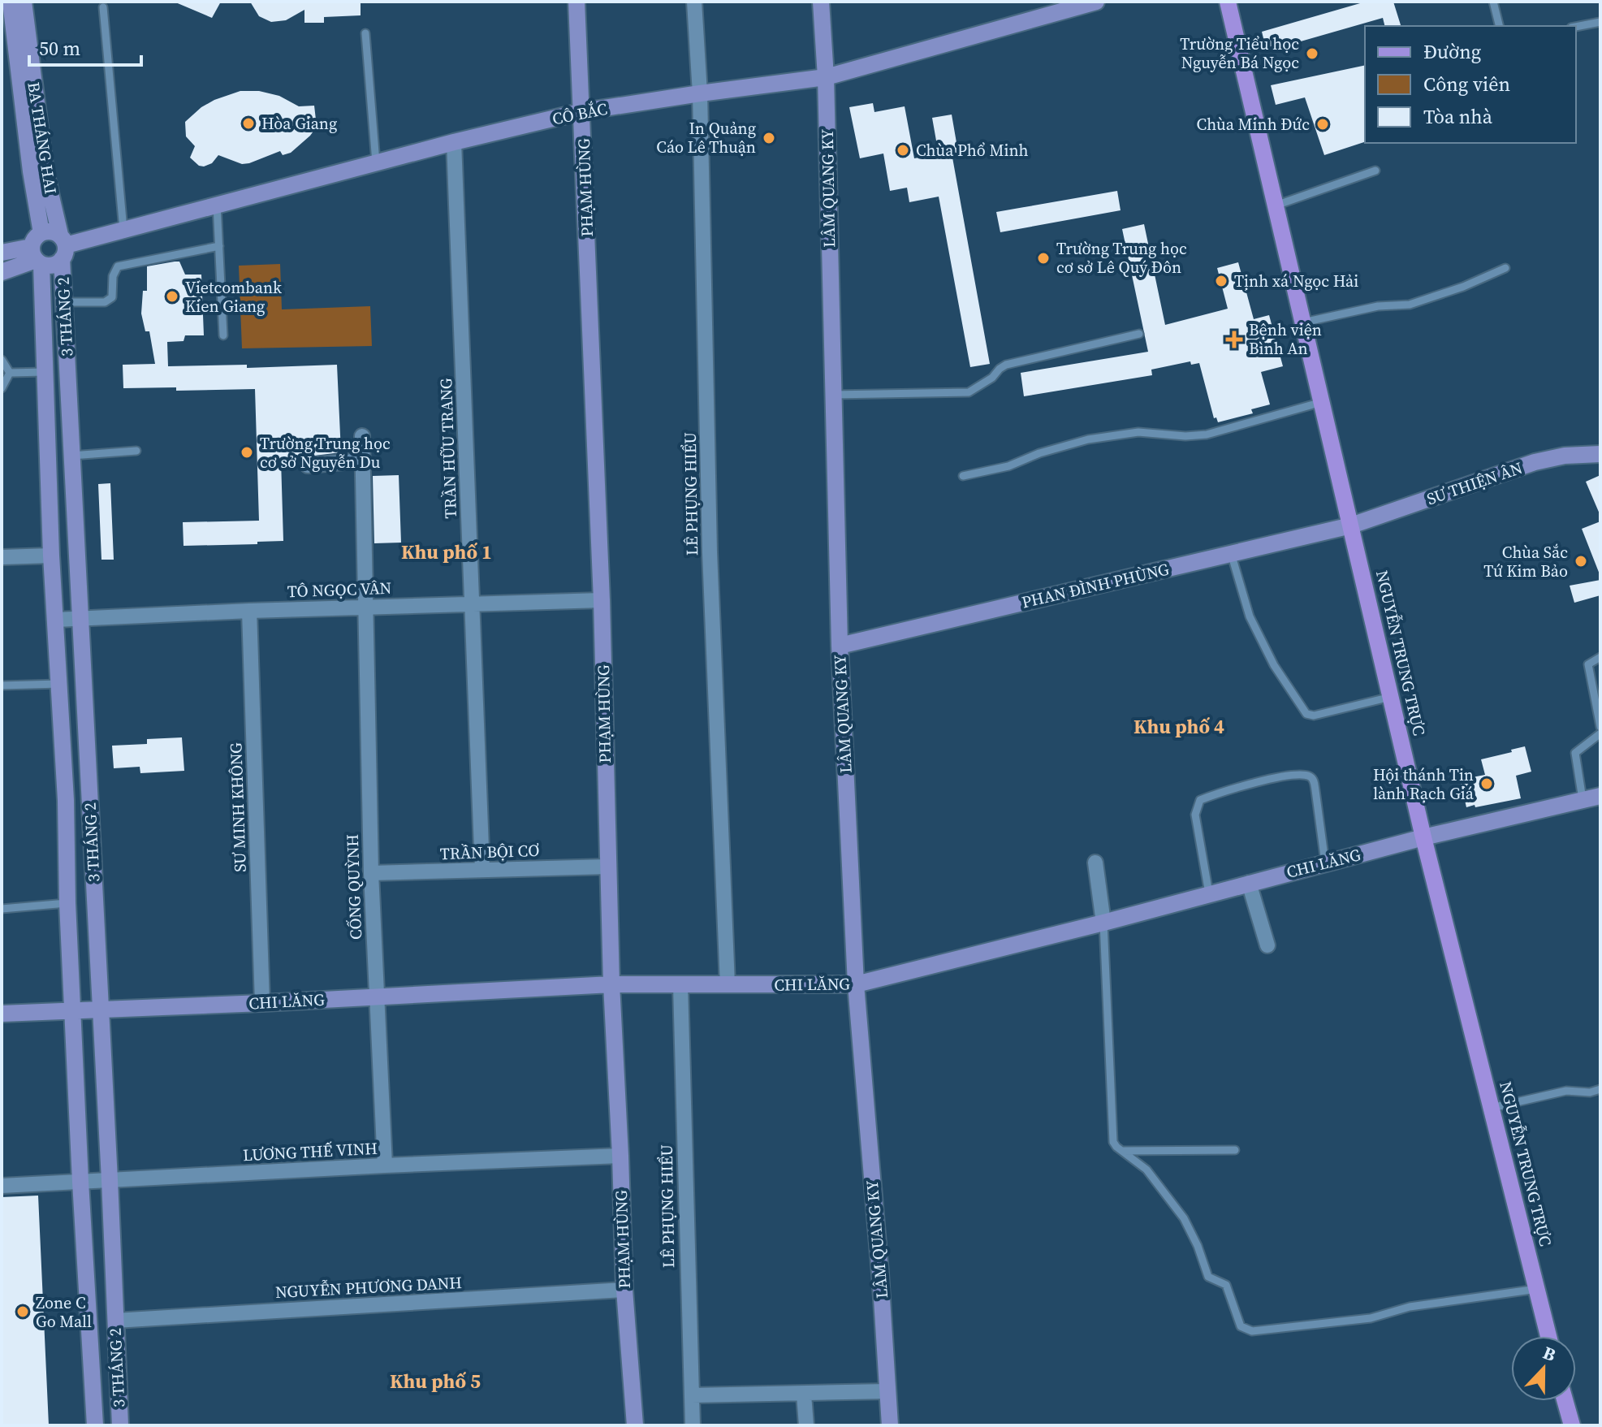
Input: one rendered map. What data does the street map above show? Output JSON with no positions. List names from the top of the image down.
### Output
{
  "streets": {
    "main road": ["NGUYỄN TRUNG TRỰC"],
    "street": [
      "CÔ BẮC",
      "BA THÁNG HAI",
      "PHẠM HÙNG",
      "LÂM QUANG KY",
      "3 THÁNG 2",
      "TRẦN HỮU TRANG",
      "SƯ THIỆN ÂN",
      "LÊ PHỤNG HIỂU",
      "PHAN ĐÌNH PHÙNG",
      "TÔ NGỌC VÂN",
      "SƯ MINH KHÔNG",
      "TRẦN BỘI CƠ",
      "CHI LĂNG",
      "CỐNG QUỲNH",
      "LƯƠNG THẾ VINH",
      "NGUYỄN PHƯƠNG DANH"
    ]
  },
  "crossings": [
    ["CÔ BẮC", "BA THÁNG HAI"],
    ["CÔ BẮC", "PHẠM HÙNG"],
    ["CÔ BẮC", "LÂM QUANG KY"],
    ["CÔ BẮC", "3 THÁNG 2"],
    ["CÔ BẮC", "TRẦN HỮU TRANG"],
    ["CÔ BẮC", "LÊ PHỤNG HIỂU"],
    ["BA THÁNG HAI", "3 THÁNG 2"],
    ["PHẠM HÙNG", "TÔ NGỌC VÂN"],
    ["PHẠM HÙNG", "TRẦN BỘI CƠ"],
    ["PHẠM HÙNG", "CHI LĂNG"],
    ["PHẠM HÙNG", "LƯƠNG THẾ VINH"],
    ["PHẠM HÙNG", "NGUYỄN PHƯƠNG DANH"],
    ["LÂM QUANG KY", "PHAN ĐÌNH PHÙNG"],
    ["LÂM QUANG KY", "CHI LĂNG"],
    ["3 THÁNG 2", "TÔ NGỌC VÂN"],
    ["3 THÁNG 2", "CHI LĂNG"],
    ["3 THÁNG 2", "LƯƠNG THẾ VINH"],
    ["3 THÁNG 2", "NGUYỄN PHƯƠNG DANH"],
    ["TRẦN HỮU TRANG", "TÔ NGỌC VÂN"],
    ["TRẦN HỮU TRANG", "TRẦN BỘI CƠ"],
    ["SƯ THIỆN ÂN", "PHAN ĐÌNH PHÙNG"],
    ["SƯ THIỆN ÂN", "NGUYỄN TRUNG TRỰC"],
    ["LÊ PHỤNG HIỂU", "CHI LĂNG"],
    ["PHAN ĐÌNH PHÙNG", "NGUYỄN TRUNG TRỰC"],
    ["TÔ NGỌC VÂN", "SƯ MINH KHÔNG"],
    ["TÔ NGỌC VÂN", "CỐNG QUỲNH"],
    ["NGUYỄN TRUNG TRỰC", "CHI LĂNG"],
    ["SƯ MINH KHÔNG", "CHI LĂNG"],
    ["TRẦN BỘI CƠ", "CỐNG QUỲNH"],
    ["CHI LĂNG", "CỐNG QUỲNH"],
    ["CỐNG QUỲNH", "LƯƠNG THẾ VINH"]
  ],
  "districts": ["Khu phố 1", "Khu phố 4", "Khu phố 5"],
  "places": {
    "other": [
      "Trường Tiểu học Nguyễn Bá Ngọc",
      "Hòa Giang",
      "Chùa Minh Đức",
      "In Quảng Cáo Lê Thuận",
      "Chùa Phổ Minh",
      "Trường Trung học cơ sở Lê Quý Đôn",
      "Tịnh xá Ngọc Hải",
      "Vietcombank Kien Giang",
      "Trường Trung học cơ sở Nguyễn Du",
      "Chùa Sắc Tứ Kim Bảo",
      "Hội thánh Tin lành Rạch Giá",
      "Zone C Go Mall"
    ],
    "health": ["Bệnh viện Bình An"]
  },
  "legend": ["Đường", "Công viên", "Tòa nhà"],
  "scale_bar": "50 m",
  "north": "top"
}
